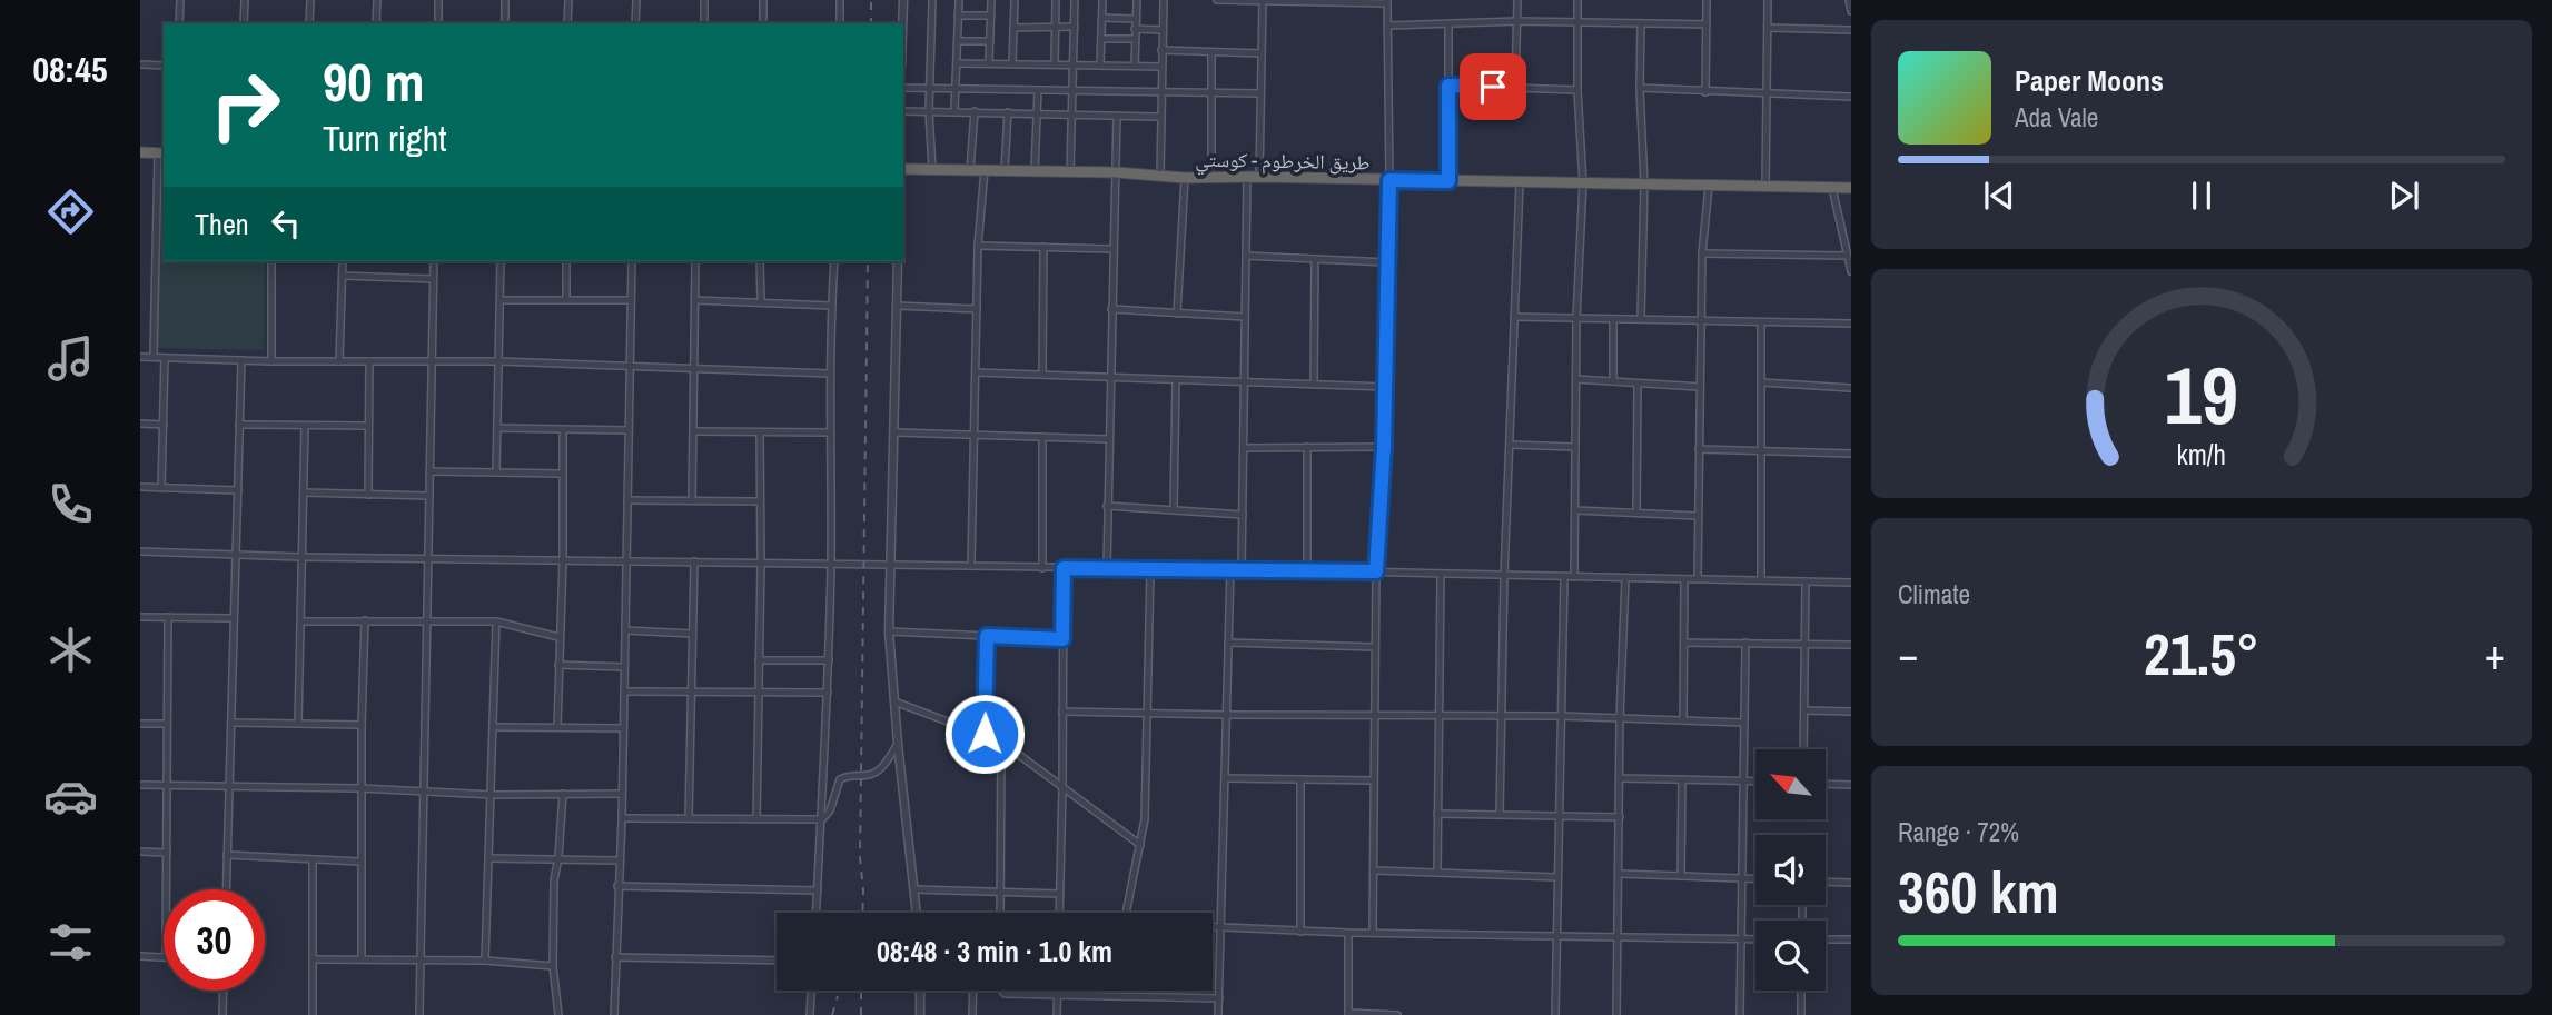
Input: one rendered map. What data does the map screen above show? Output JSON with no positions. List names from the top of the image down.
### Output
{
  "streets": {
    "highway": ["طريق الخرطوم - كوستي"]
  },
  "north": "top left",
  "page": {
    "tabs": "08:45",
    "turn": ["90 m", "Turn right"],
    "song": ["Paper Moons", "Ada Vale"],
    "then": "Then",
    "tile": [
      "Climate",
      ["Range · 72%", "360 km"]
    ],
    "heat": ["−", "21.5°", "+"],
    "limit": "30",
    "trip": "08:48 · 3 min · 1.0 km",
    "gauge": ["19", "km/h"]
  }
}
